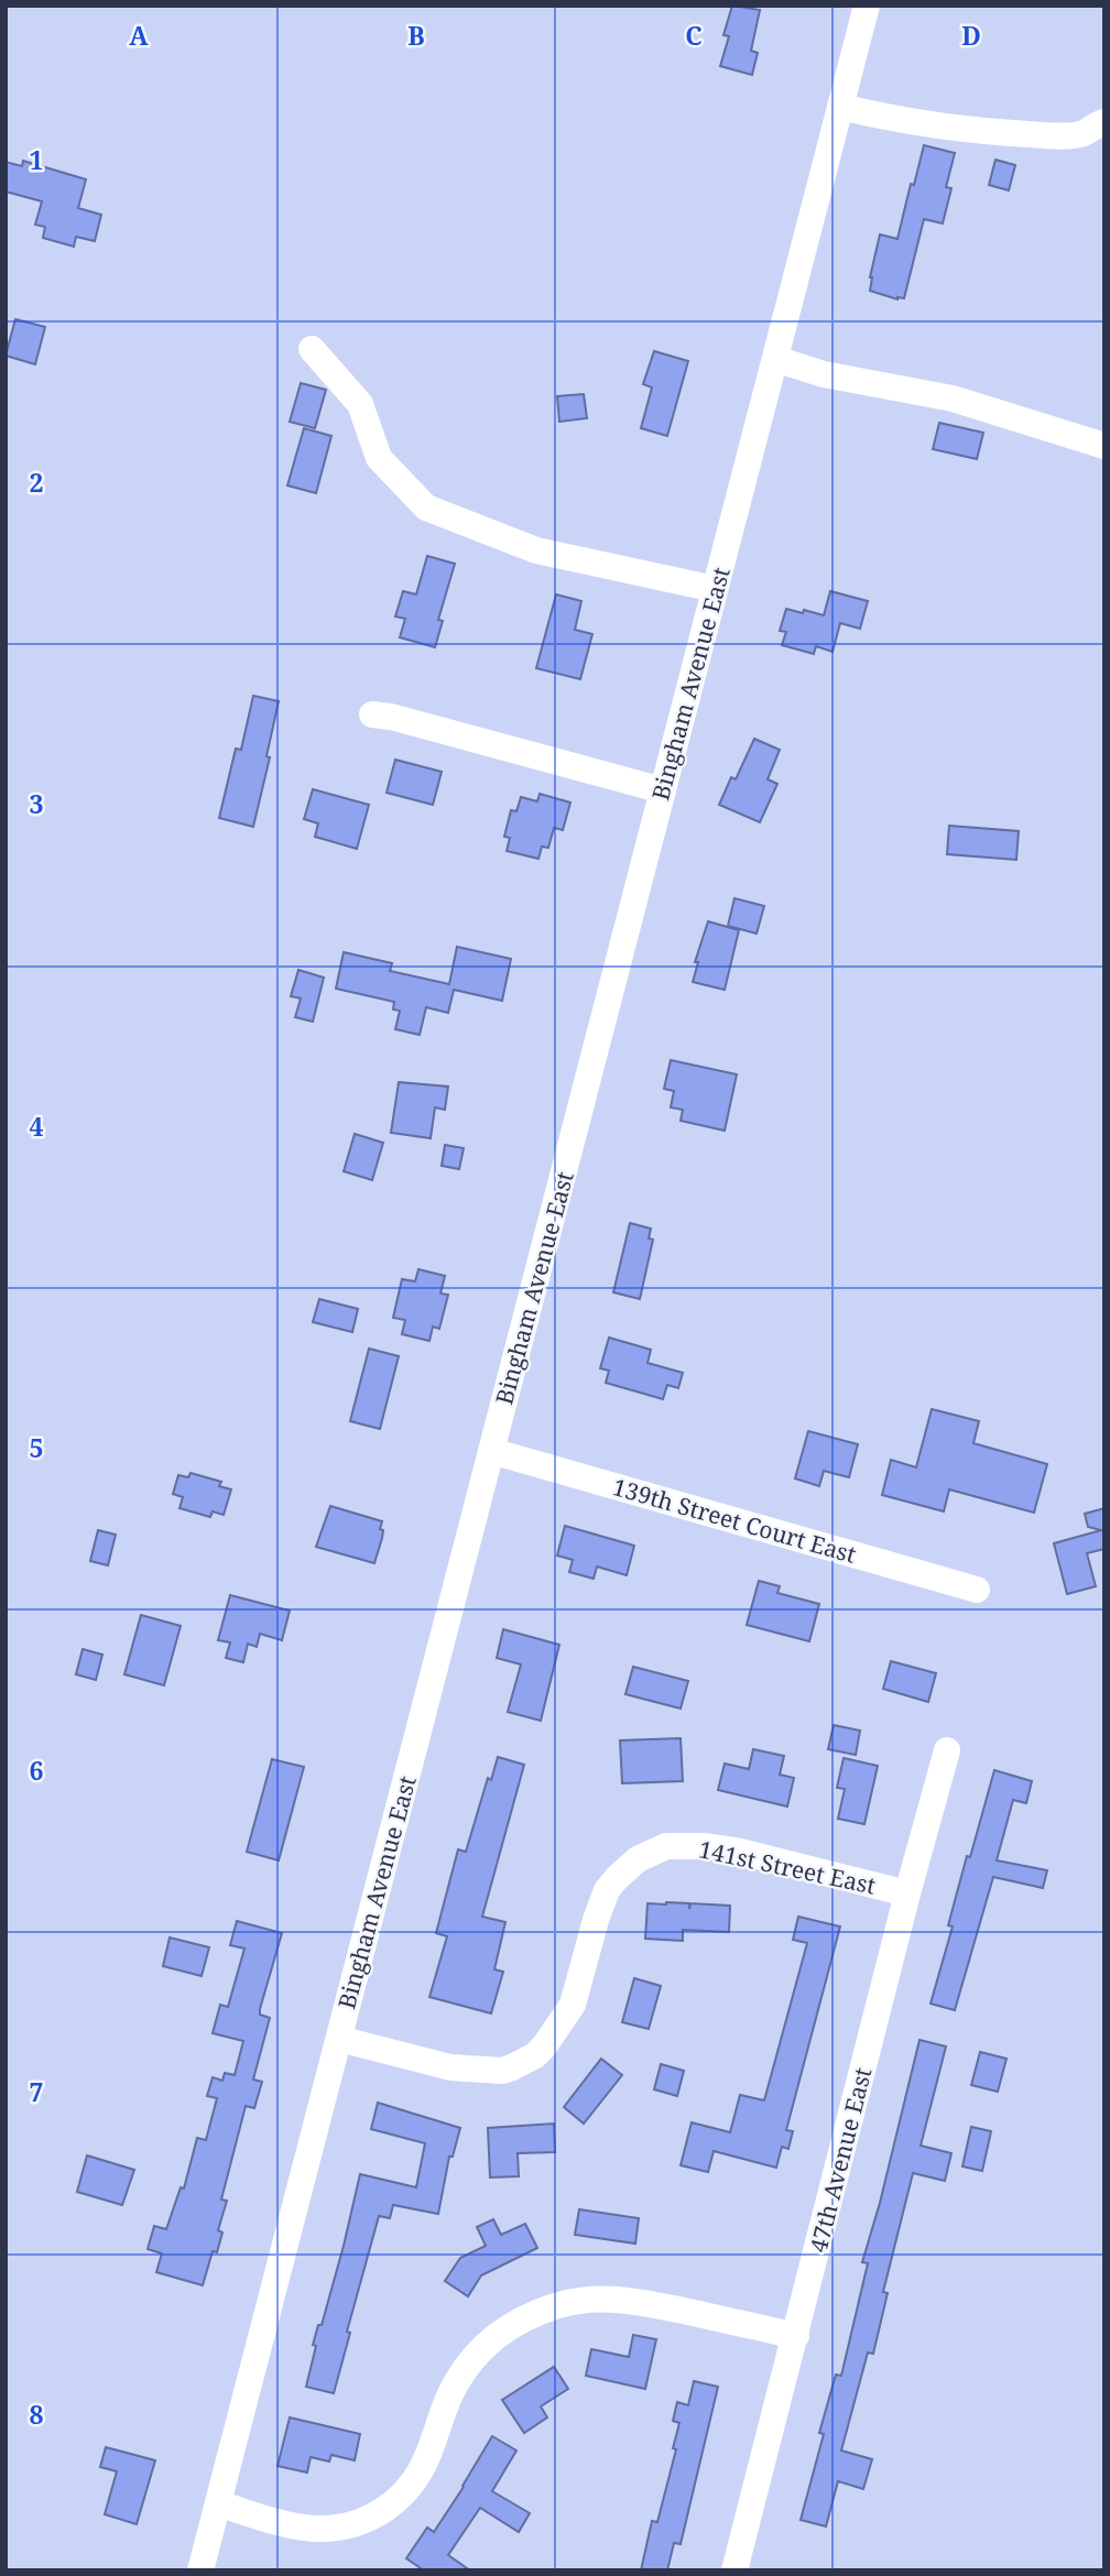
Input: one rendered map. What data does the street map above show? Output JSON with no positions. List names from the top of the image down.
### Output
{
  "streets": {
    "street": [
      "Bingham Avenue East",
      "139th Street Court East",
      "141st Street East",
      "47th Avenue East"
    ]
  },
  "crossings": [
    ["Bingham Avenue East", "139th Street Court East"],
    ["Bingham Avenue East", "141st Street East"],
    ["141st Street East", "47th Avenue East"]
  ],
  "grid": {
    "columns": [
      "A",
      "B",
      "C",
      "D"
    ],
    "rows": [
      "1",
      "2",
      "3",
      "4",
      "5",
      "6",
      "7",
      "8"
    ]
  }
}
